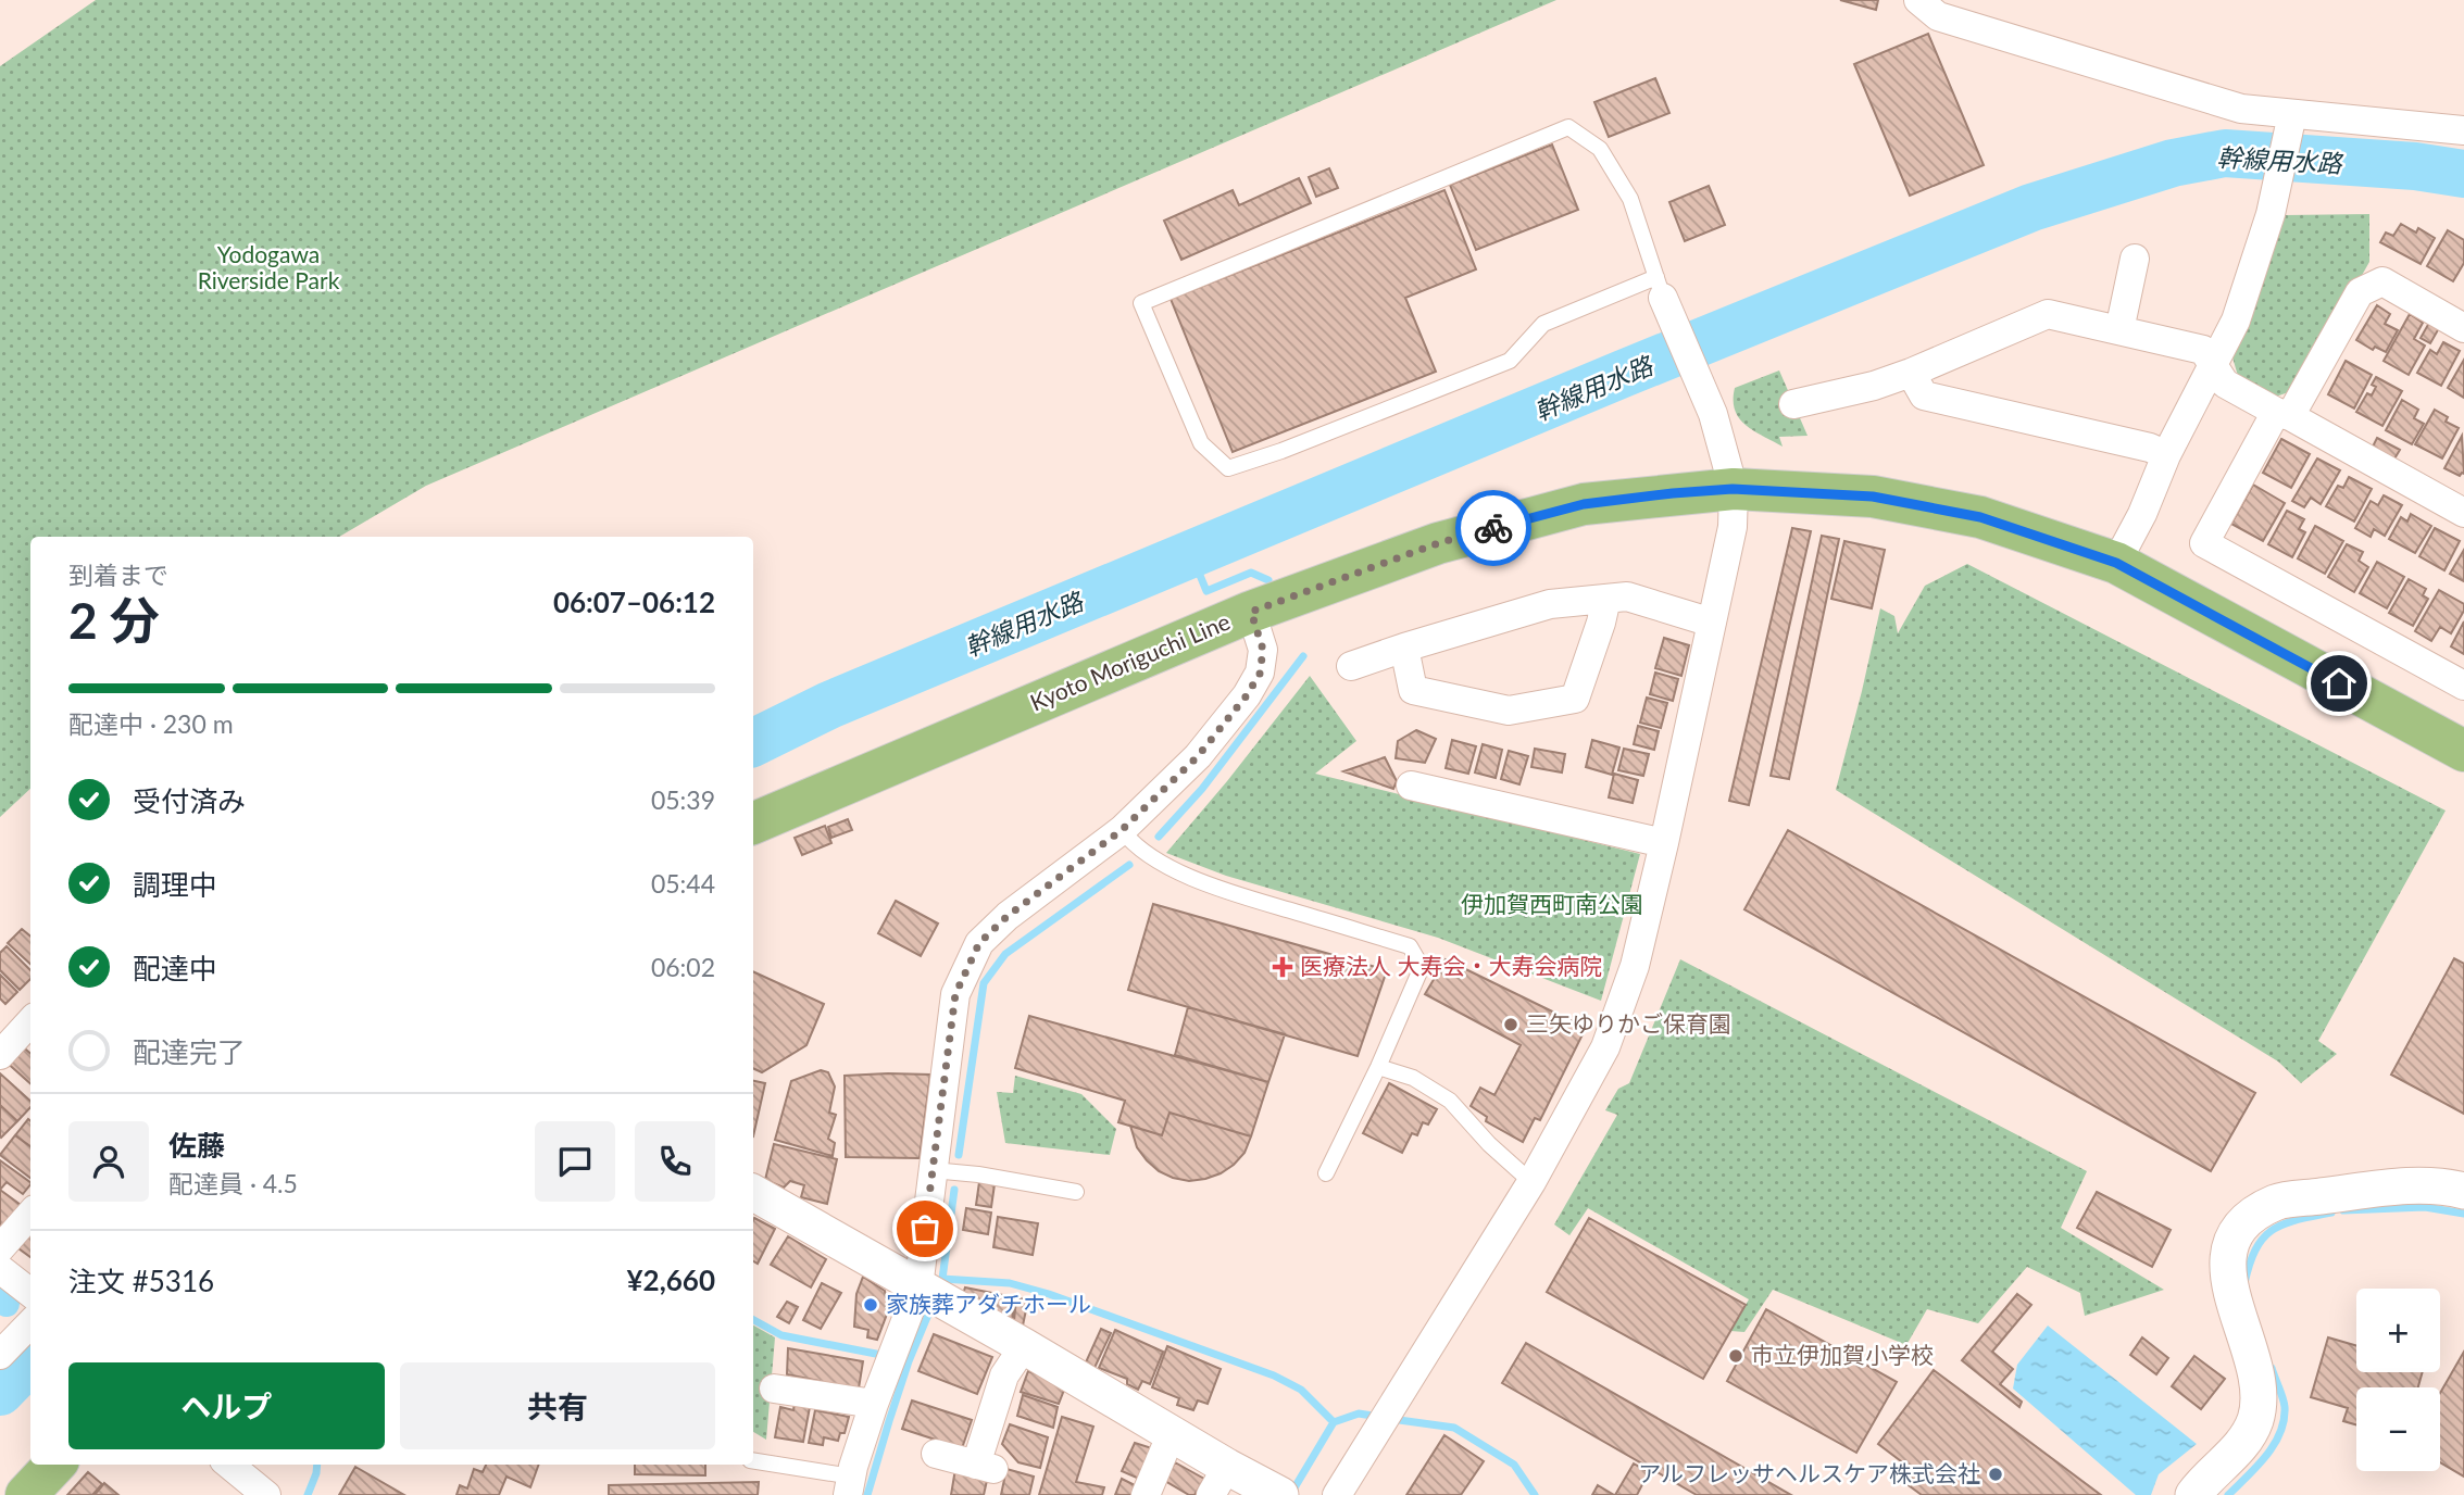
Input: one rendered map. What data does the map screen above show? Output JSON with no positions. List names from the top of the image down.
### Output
{
  "streets": {
    "main road": ["Kyoto Moriguchi Line"]
  },
  "water": ["幹線用水路"],
  "parks": ["Yodogawa Riverside Park", "伊加賀西町南公園"],
  "places": {
    "health": ["医療法人 大寿会・大寿会病院"],
    "other": [
      "三矢ゆりかご保育園",
      "家族葬アダチホール",
      "市立伊加賀小学校",
      "アルフレッサヘルスケア株式会社"
    ]
  },
  "page": {
    "heading": ["2 分", "到着まで", "06:07–06:12"],
    "panel": [
      "佐藤",
      "配達員 · 4.5",
      "注文 #5316",
      "¥2,660"
    ],
    "bar": "配達中 · 230 m",
    "list": [
      ["受付済み", "05:39"],
      ["調理中", "05:44"],
      ["配達中", "06:02"],
      "配達完了"
    ],
    "map_buttons": ["+", "−"],
    "buttons": ["ヘルプ", "共有"]
  }
}
